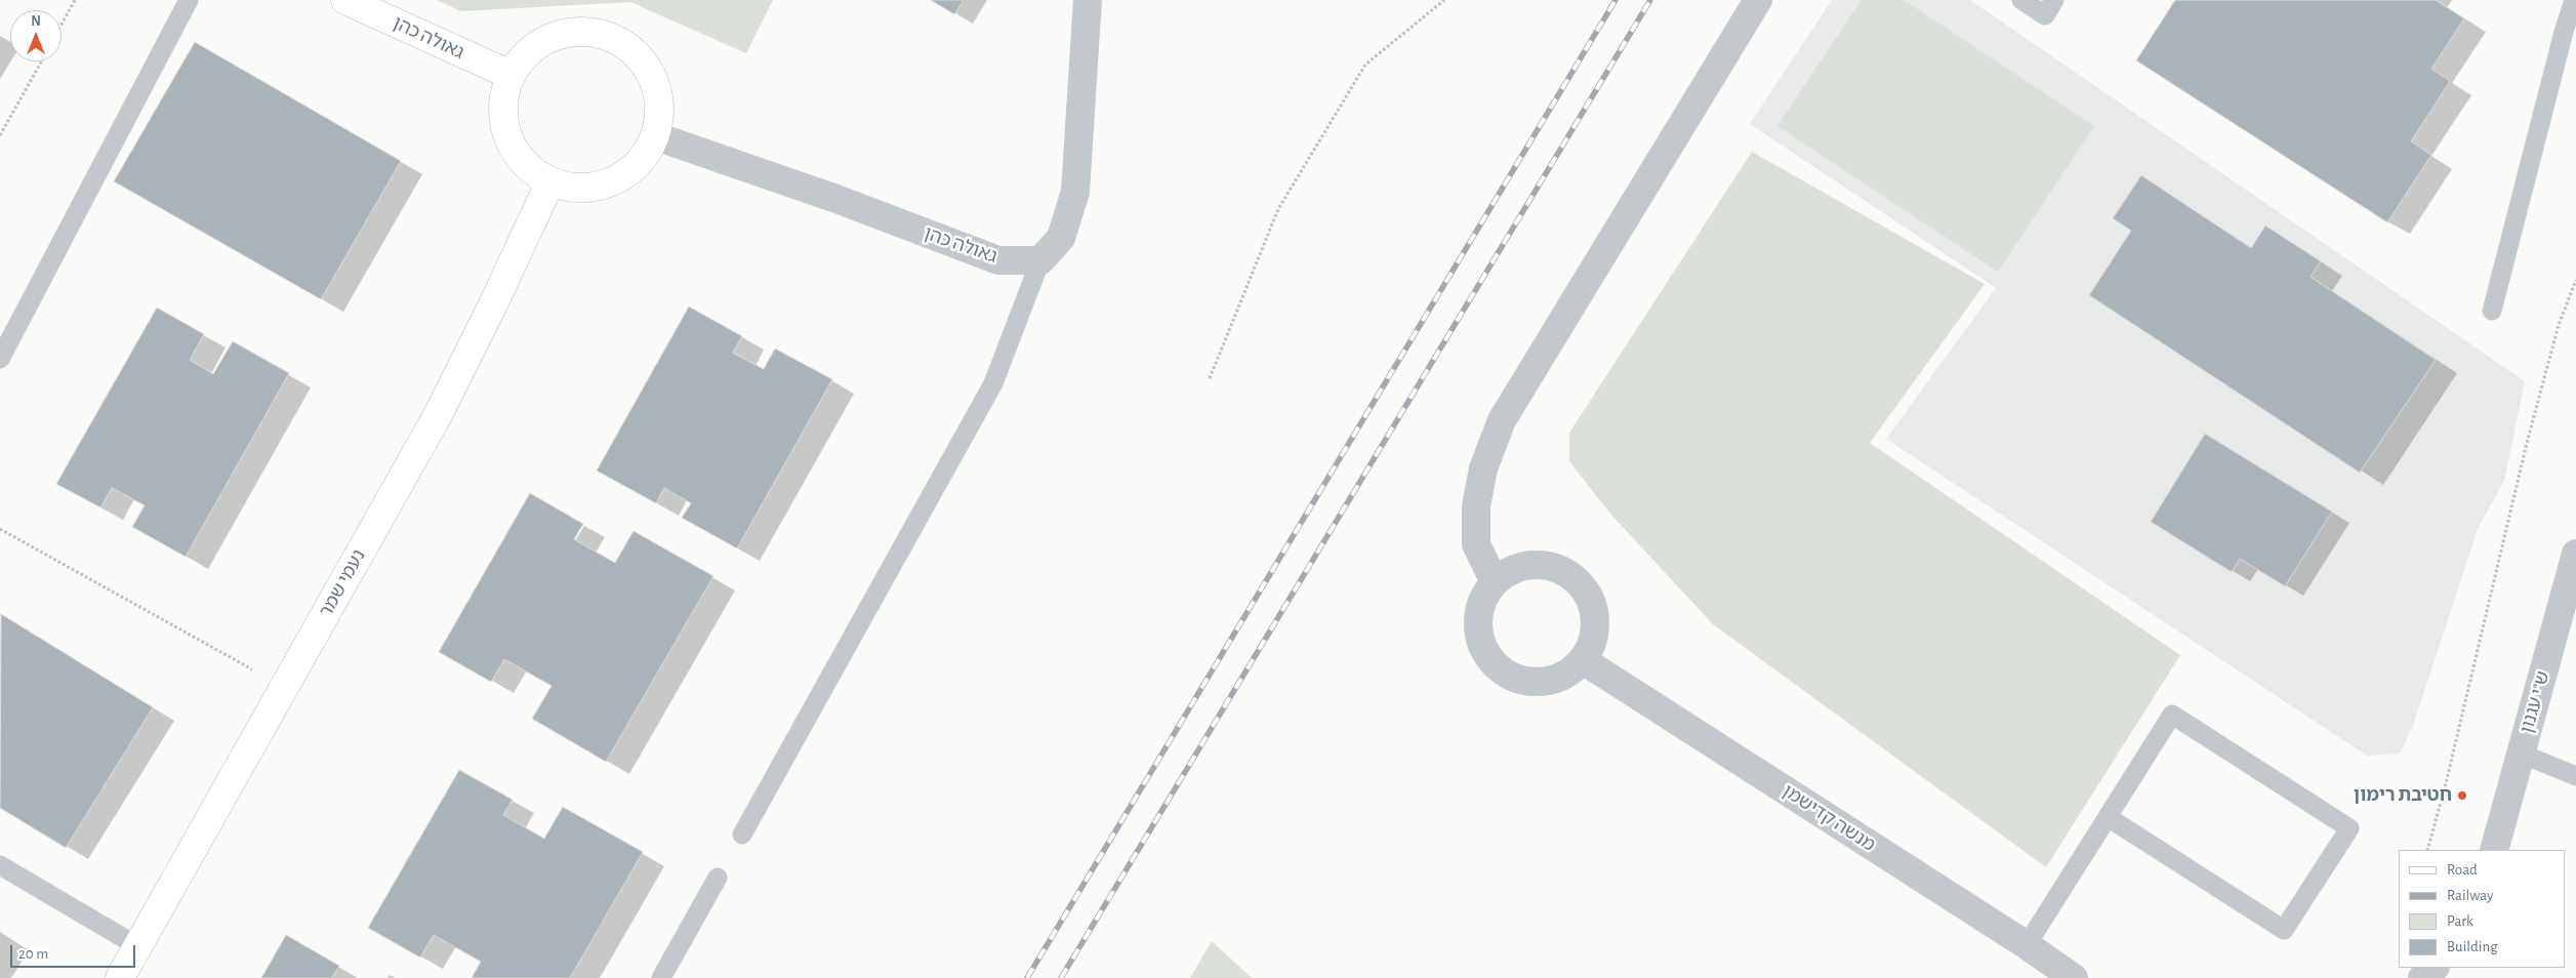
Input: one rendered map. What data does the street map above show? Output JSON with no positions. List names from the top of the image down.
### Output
{
  "streets": {
    "street": [
      "גאולה כהן",
      "נעמי שמר",
      "ש\"י עגנון",
      "מנשה קדישמן"
    ]
  },
  "crossings": [
    ["גאולה כהן", "נעמי שמר"]
  ],
  "places": ["חטיבת רימון"],
  "legend": [
    "Road",
    "Railway",
    "Park",
    "Building"
  ],
  "scale_bar": "20 m",
  "north": "top"
}
